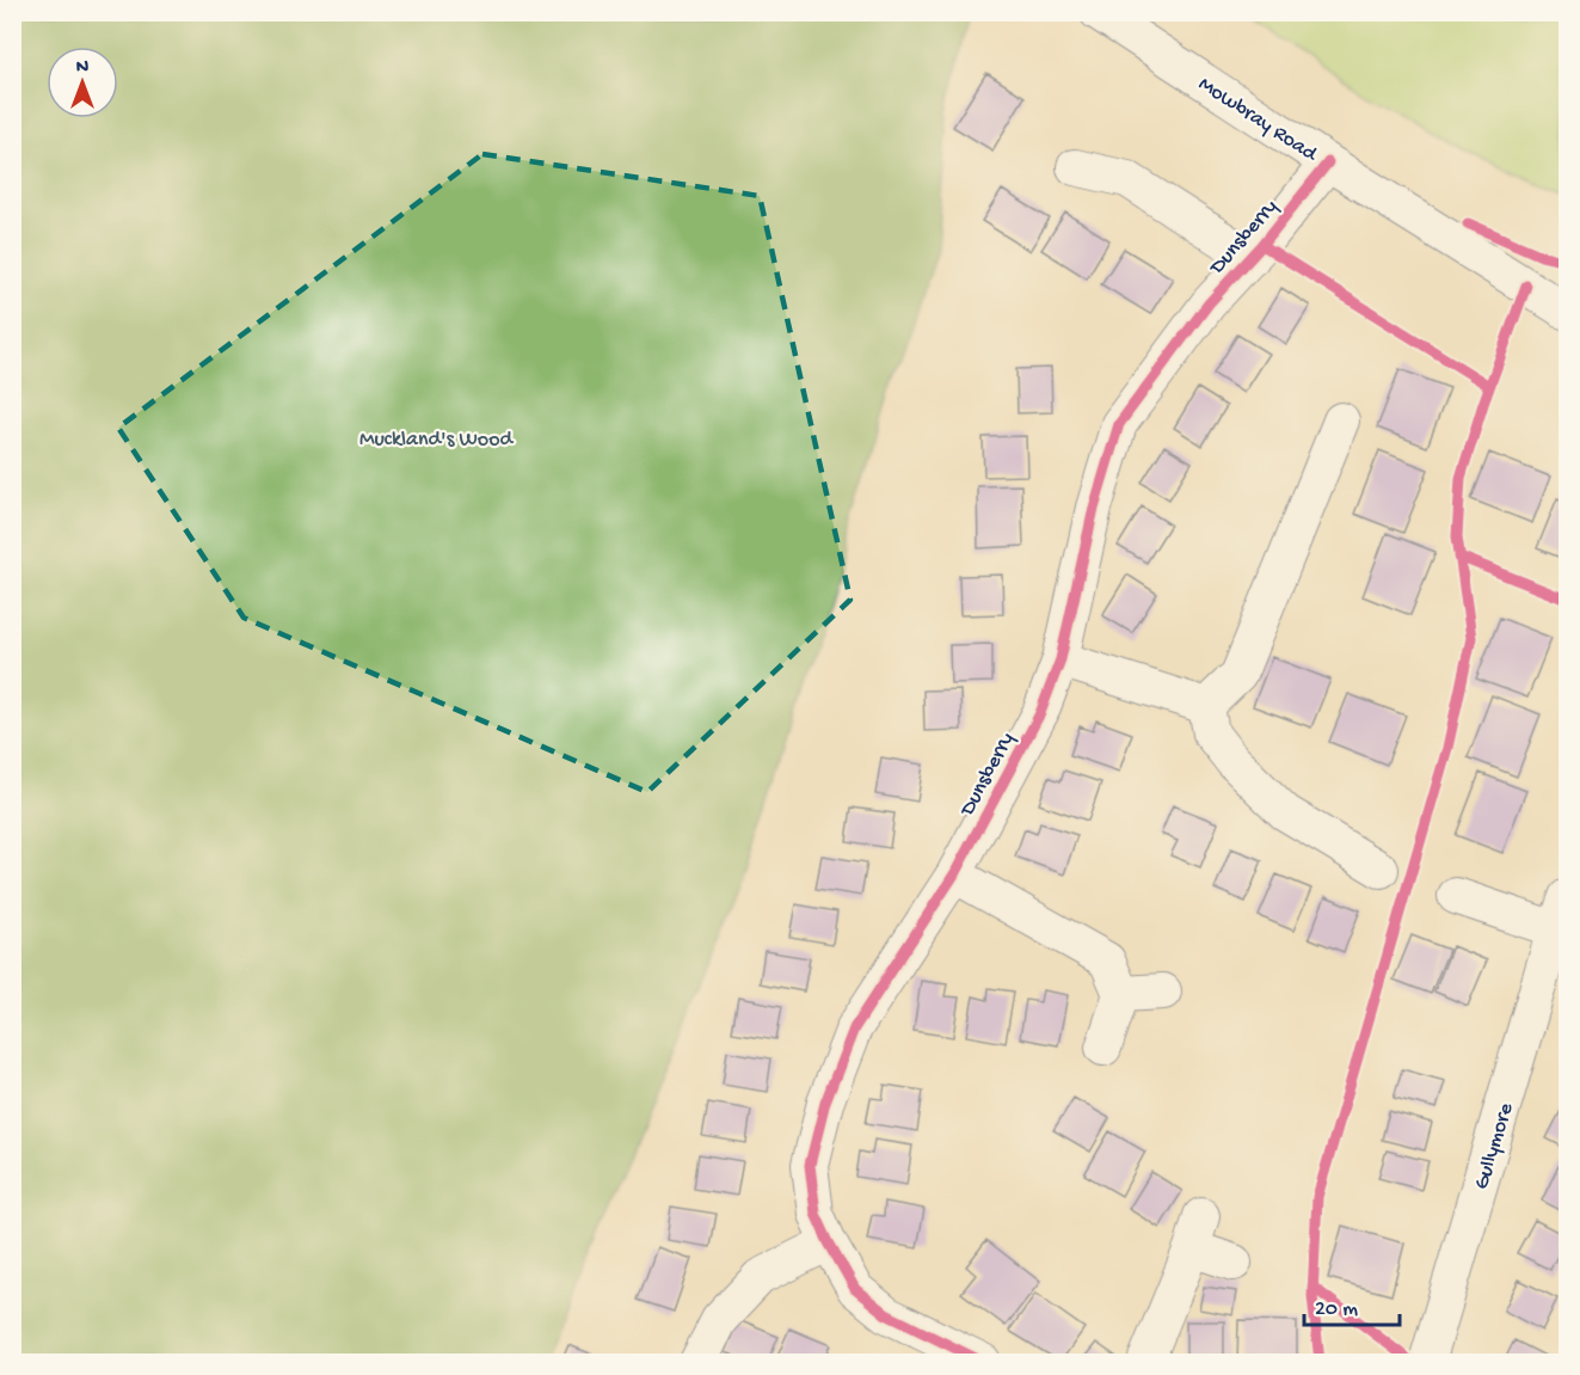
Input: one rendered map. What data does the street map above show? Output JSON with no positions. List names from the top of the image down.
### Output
{
  "streets": {
    "street": ["Mowbray Road", "Dunsberry", "Gullymore"]
  },
  "crossings": [
    ["Mowbray Road", "Dunsberry"]
  ],
  "parks": ["Muckland's Wood"],
  "scale_bar": "20 m",
  "north": "top"
}
